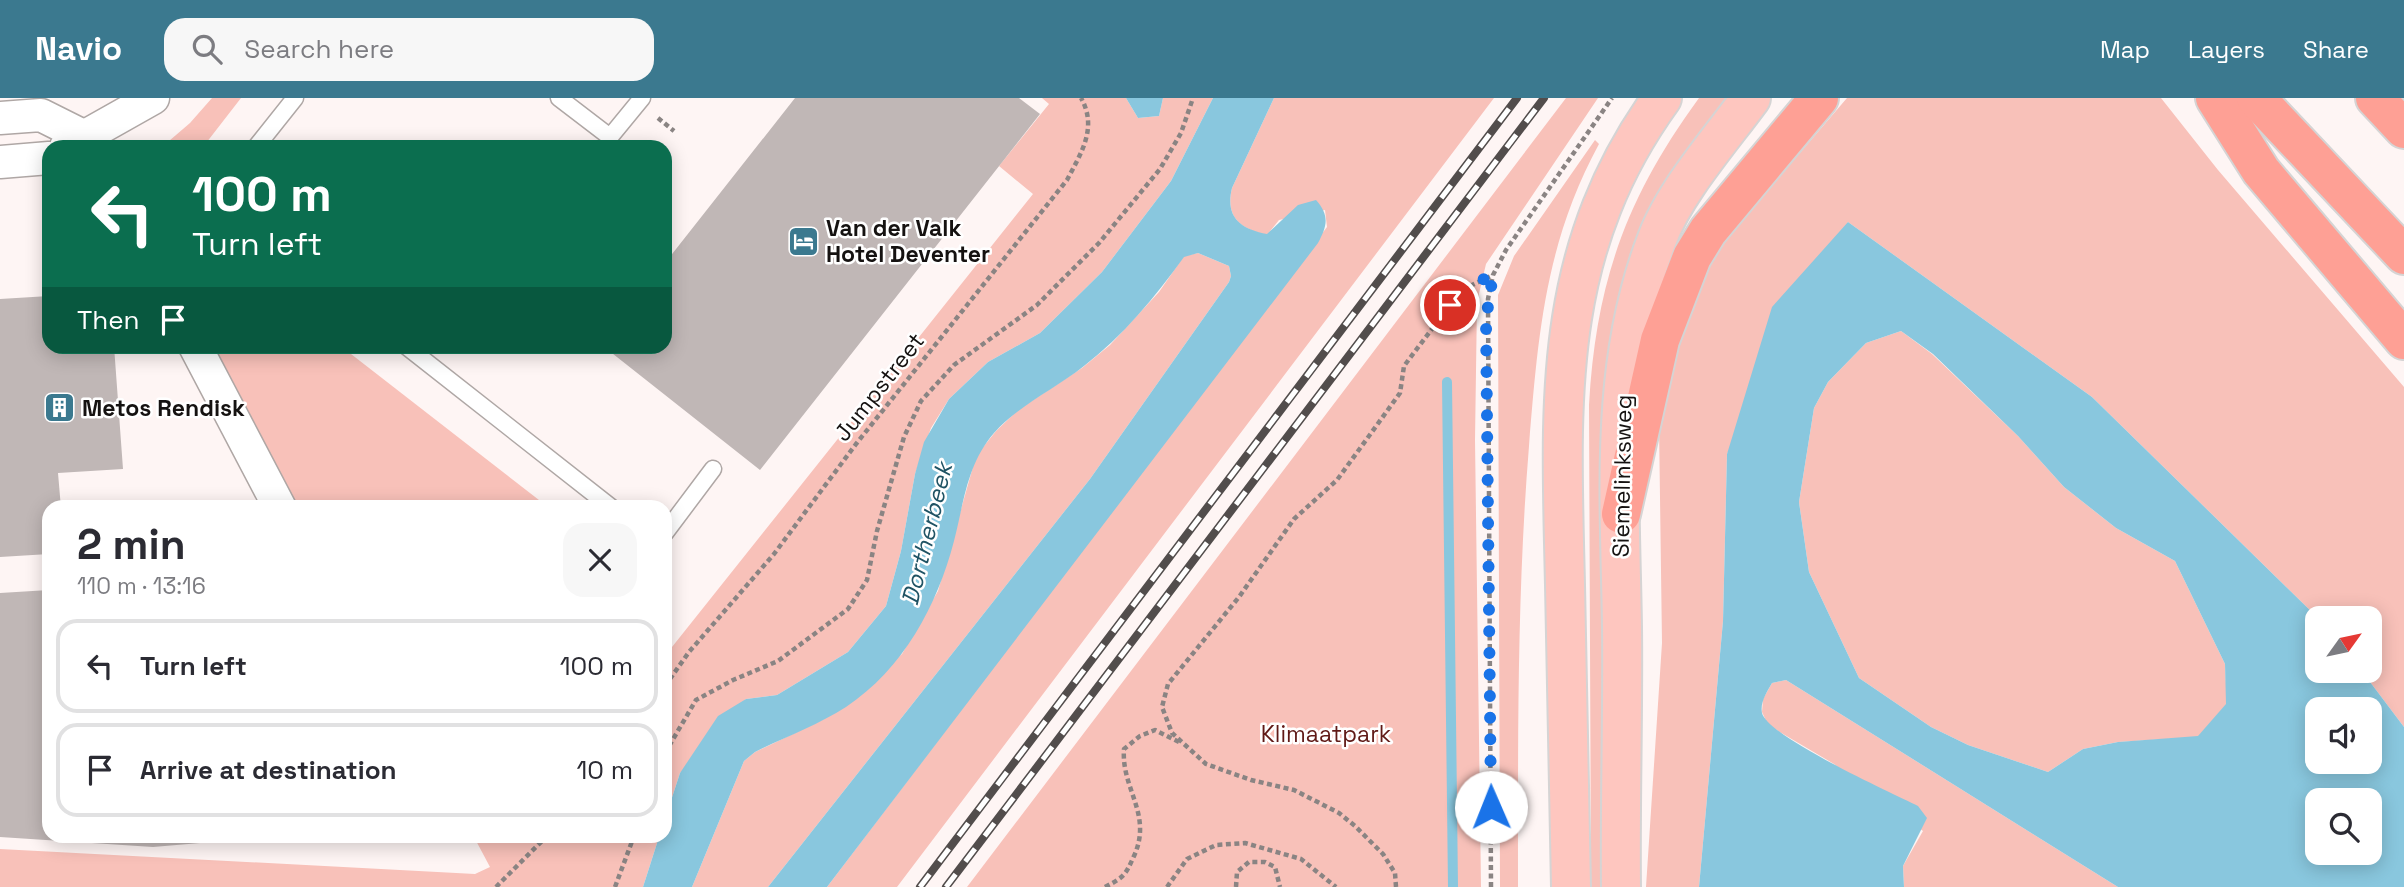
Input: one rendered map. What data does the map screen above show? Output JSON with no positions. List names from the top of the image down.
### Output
{
  "streets": {
    "main road": ["Siemelinksweg"],
    "path": ["Jumpstreet"]
  },
  "water": ["Dortherbeek"],
  "parks": ["Klimaatpark"],
  "places": {
    "hotel": ["Van der Valk Hotel Deventer"],
    "building": ["Metos Rendisk"]
  },
  "north": "top right",
  "page": {
    "header": "Navio",
    "search": "Search here",
    "nav": ["Map", "Layers", "Share"],
    "turn": ["100 m", "Turn left"],
    "then": "Then",
    "heading": ["2 min", "110 m · 13:16"],
    "list": [
      {
        "name": "Turn left",
        "value": "100 m"
      },
      {
        "name": "Arrive at destination",
        "value": "10 m"
      }
    ]
  }
}
